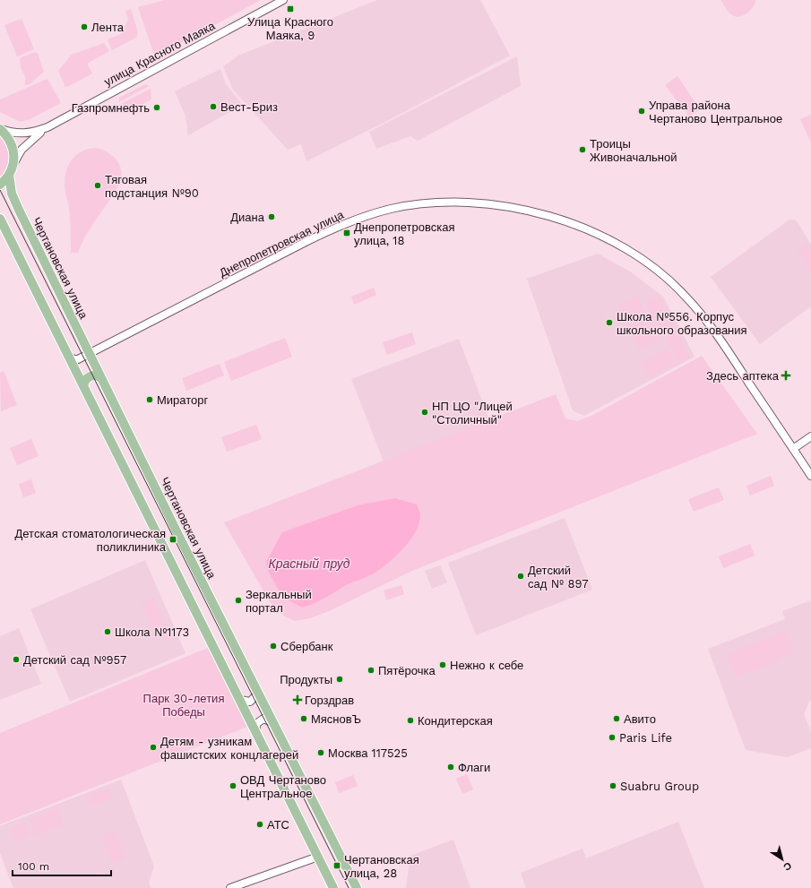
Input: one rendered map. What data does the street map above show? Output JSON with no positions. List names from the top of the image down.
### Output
{
  "streets": {
    "main road": ["Чертановская улица"],
    "street": ["улица Красного Маяка", "Днепропетровская улица"]
  },
  "crossings": [
    ["Днепропетровская улица", "Чертановская улица"]
  ],
  "water": ["Красный пруд"],
  "parks": ["Парк 30-летия Победы"],
  "places": {
    "transit": [
      "Улица Красного Маяка, 9",
      "Днепропетровская улица, 18",
      "Детская стоматологическая поликлиника",
      "Чертановская улица, 28"
    ],
    "other": [
      "Лента",
      "Вест-Бриз",
      "Газпромнефть",
      "Управа района Чертаново Центральное",
      "Троицы Живоначальной",
      "Тяговая подстанция №90",
      "Диана",
      "Школа №556. Корпус школьного образования",
      "Мираторг",
      "НП ЦО \"Лицей \"Столичный\"",
      "Детский сад № 897",
      "Зеркальный портал",
      "Школа №1173",
      "Сбербанк",
      "Детский сад №957",
      "Нежно к себе",
      "Пятёрочка",
      "Продукты",
      "МясновЪ",
      "Авито",
      "Кондитерская",
      "Paris Life",
      "Детям - узникам фашистских концлагерей",
      "Москва 117525",
      "Флаги",
      "ОВД Чертаново Центральное",
      "Suabru Group",
      "АТС"
    ],
    "health": ["Здесь аптека", "Горздрав"]
  },
  "scale_bar": "100 m",
  "north": "bottom right"
}
